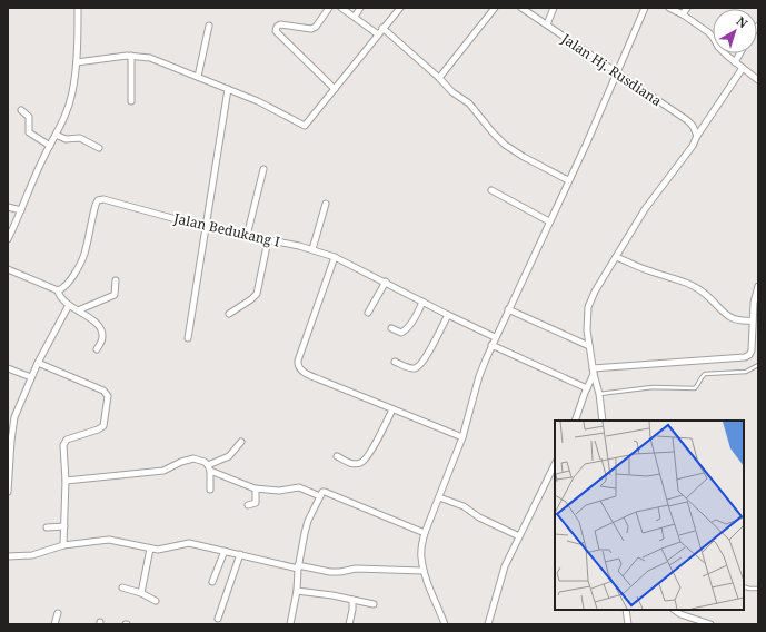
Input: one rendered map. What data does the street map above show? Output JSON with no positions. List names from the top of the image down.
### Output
{
  "streets": {
    "street": ["Jalan Hj. Rusdiana", "Jalan Bedukang I"]
  },
  "north": "top right"
}
